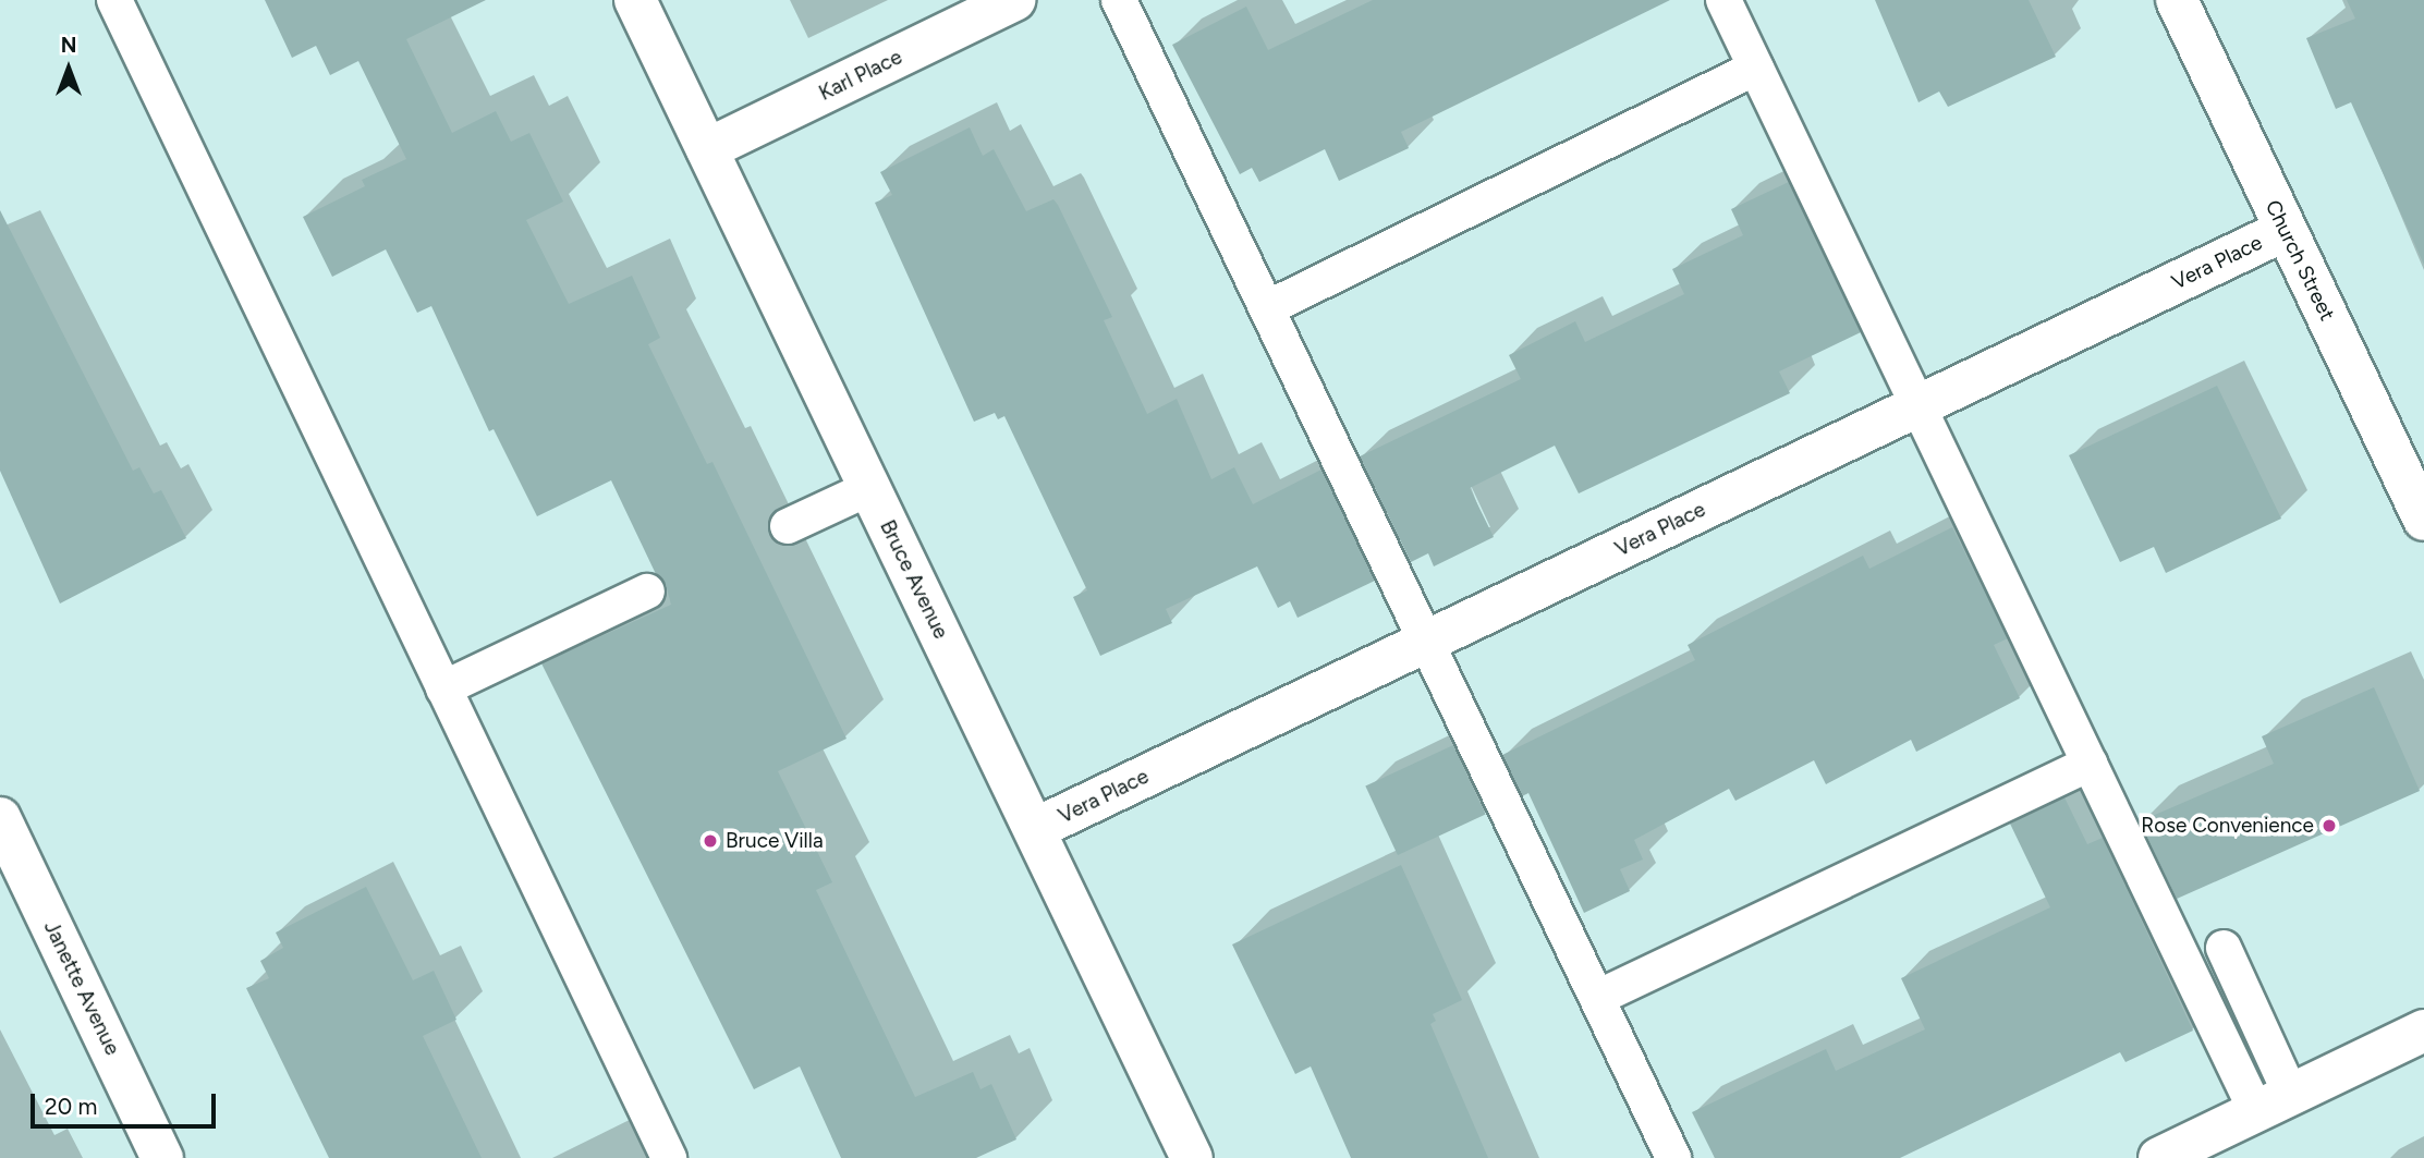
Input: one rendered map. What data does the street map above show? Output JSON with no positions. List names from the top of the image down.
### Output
{
  "streets": {
    "street": [
      "Karl Place",
      "Church Street",
      "Vera Place",
      "Bruce Avenue",
      "Janette Avenue"
    ]
  },
  "crossings": [
    ["Karl Place", "Bruce Avenue"],
    ["Church Street", "Vera Place"],
    ["Vera Place", "Bruce Avenue"]
  ],
  "places": ["Rose Convenience", "Bruce Villa"],
  "scale_bar": "20 m",
  "north": "top"
}
